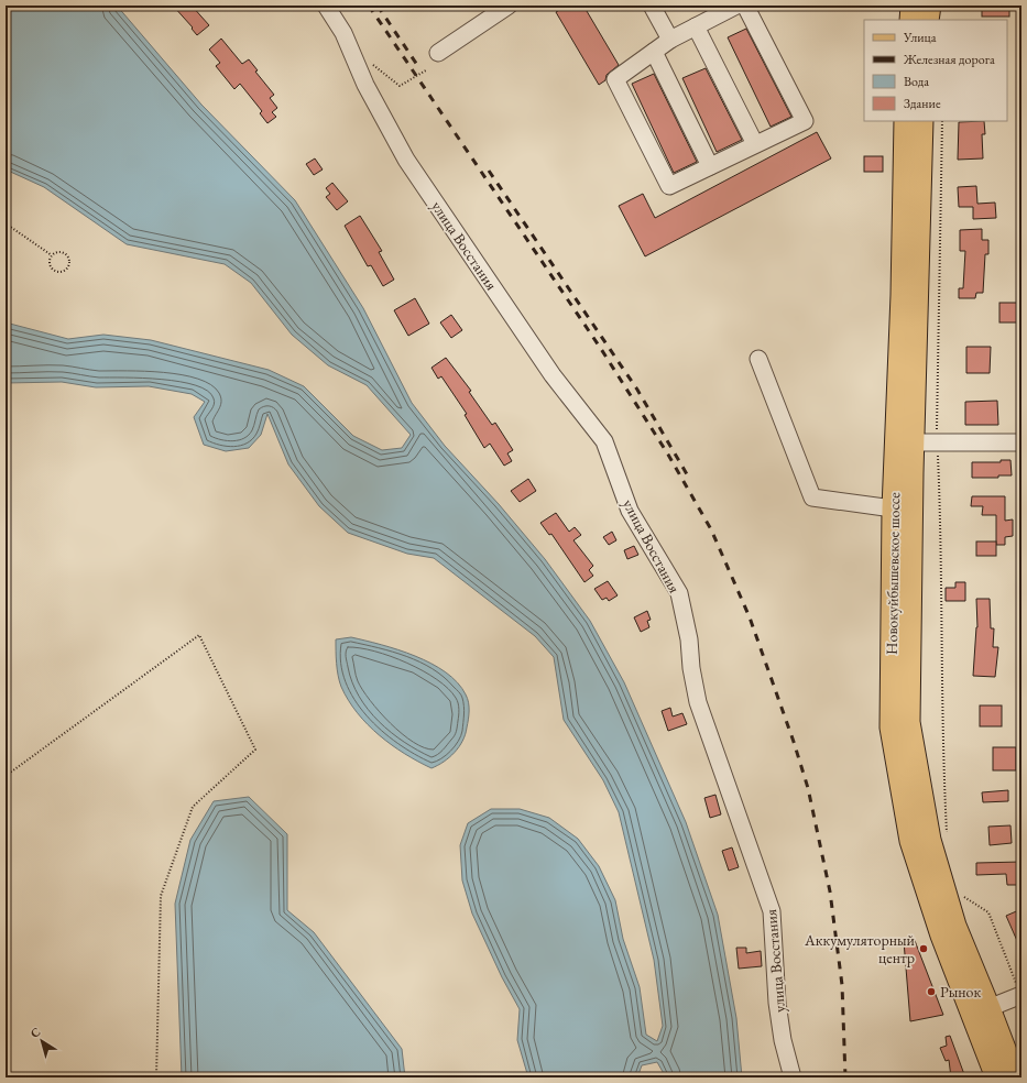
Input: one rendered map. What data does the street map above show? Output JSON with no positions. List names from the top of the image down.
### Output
{
  "streets": {
    "main road": ["Новокуйбышевское шоссе"],
    "street": ["улица Восстания"]
  },
  "places": ["Аккумуляторный центр", "Рынок"],
  "legend": [
    "Улица",
    "Железная дорога",
    "Вода",
    "Здание"
  ],
  "north": "top left"
}
